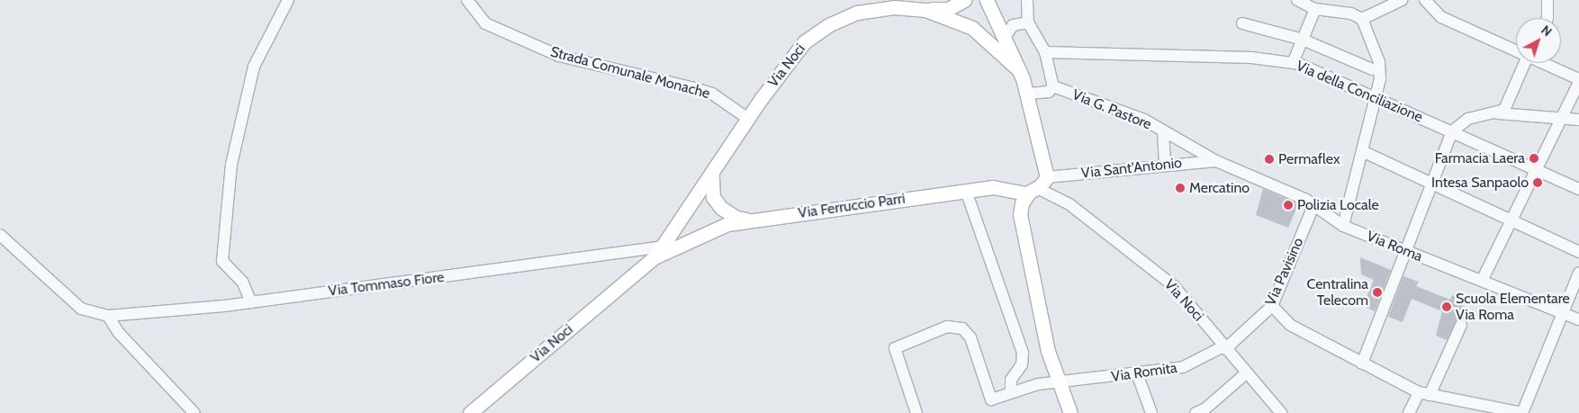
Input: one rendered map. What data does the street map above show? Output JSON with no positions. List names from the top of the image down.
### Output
{
  "streets": {
    "main road": ["Via Noci", "Via Ferruccio Parri"],
    "street": [
      "Strada Comunale Monache",
      "Via della Conciliazione",
      "Via G. Pastore",
      "Via Sant'Antonio",
      "Via Roma",
      "Via Pavisino",
      "Via Tommaso Fiore",
      "Via Romita"
    ]
  },
  "crossings": [
    ["Via Noci", "Strada Comunale Monache"],
    ["Via Noci", "Via Sant'Antonio"],
    ["Via Noci", "Via Ferruccio Parri"],
    ["Via Noci", "Via Pavisino"],
    ["Via Noci", "Via Tommaso Fiore"],
    ["Via Noci", "Via Romita"],
    ["Via G. Pastore", "Via Sant'Antonio"],
    ["Via G. Pastore", "Via Roma"],
    ["Via Sant'Antonio", "Via Roma"],
    ["Via Ferruccio Parri", "Via Tommaso Fiore"],
    ["Via Roma", "Via Pavisino"],
    ["Via Pavisino", "Via Romita"]
  ],
  "places": [
    "Farmacia Laera",
    "Permaflex",
    "Intesa Sanpaolo",
    "Mercatino",
    "Polizia Locale",
    "Centralina Telecom",
    "Scuola Elementare Via Roma"
  ],
  "north": "top right"
}
